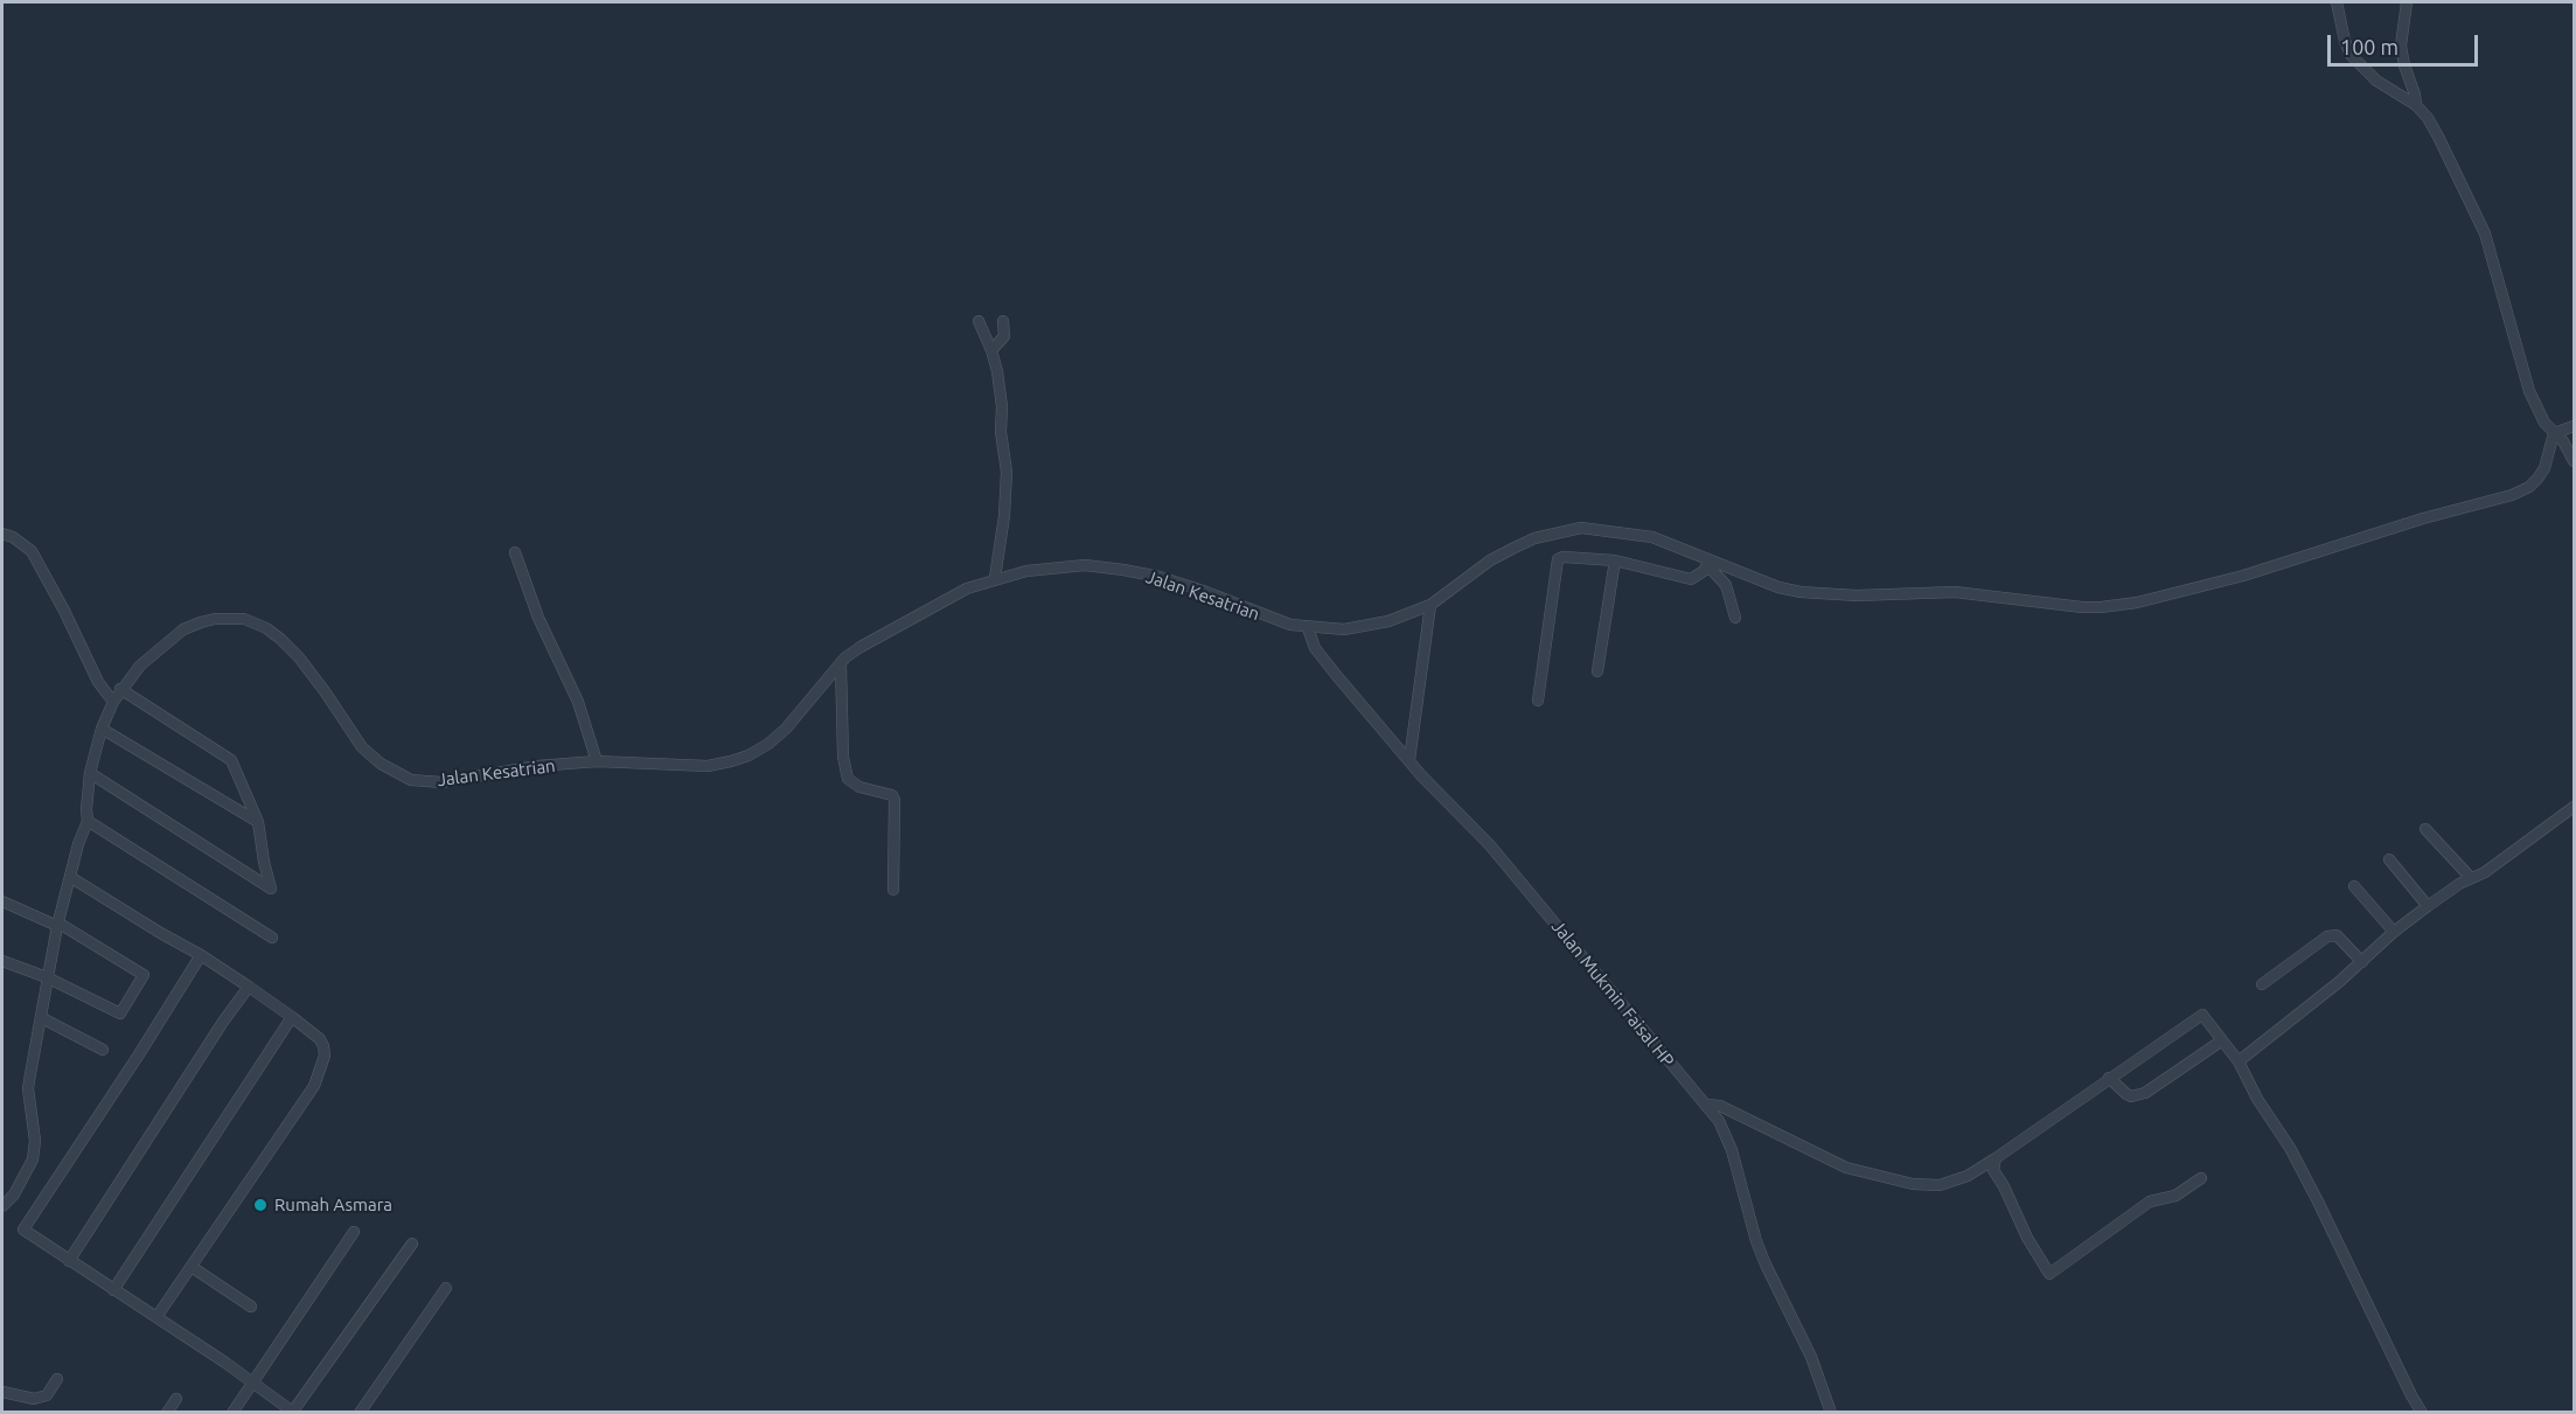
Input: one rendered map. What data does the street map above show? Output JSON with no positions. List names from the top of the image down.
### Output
{
  "streets": {
    "street": ["Jalan Kesatrian", "Jalan Mukmin Faisal HP"]
  },
  "crossings": [
    ["Jalan Kesatrian", "Jalan Mukmin Faisal HP"]
  ],
  "places": ["Rumah Asmara"],
  "scale_bar": "100 m"
}
